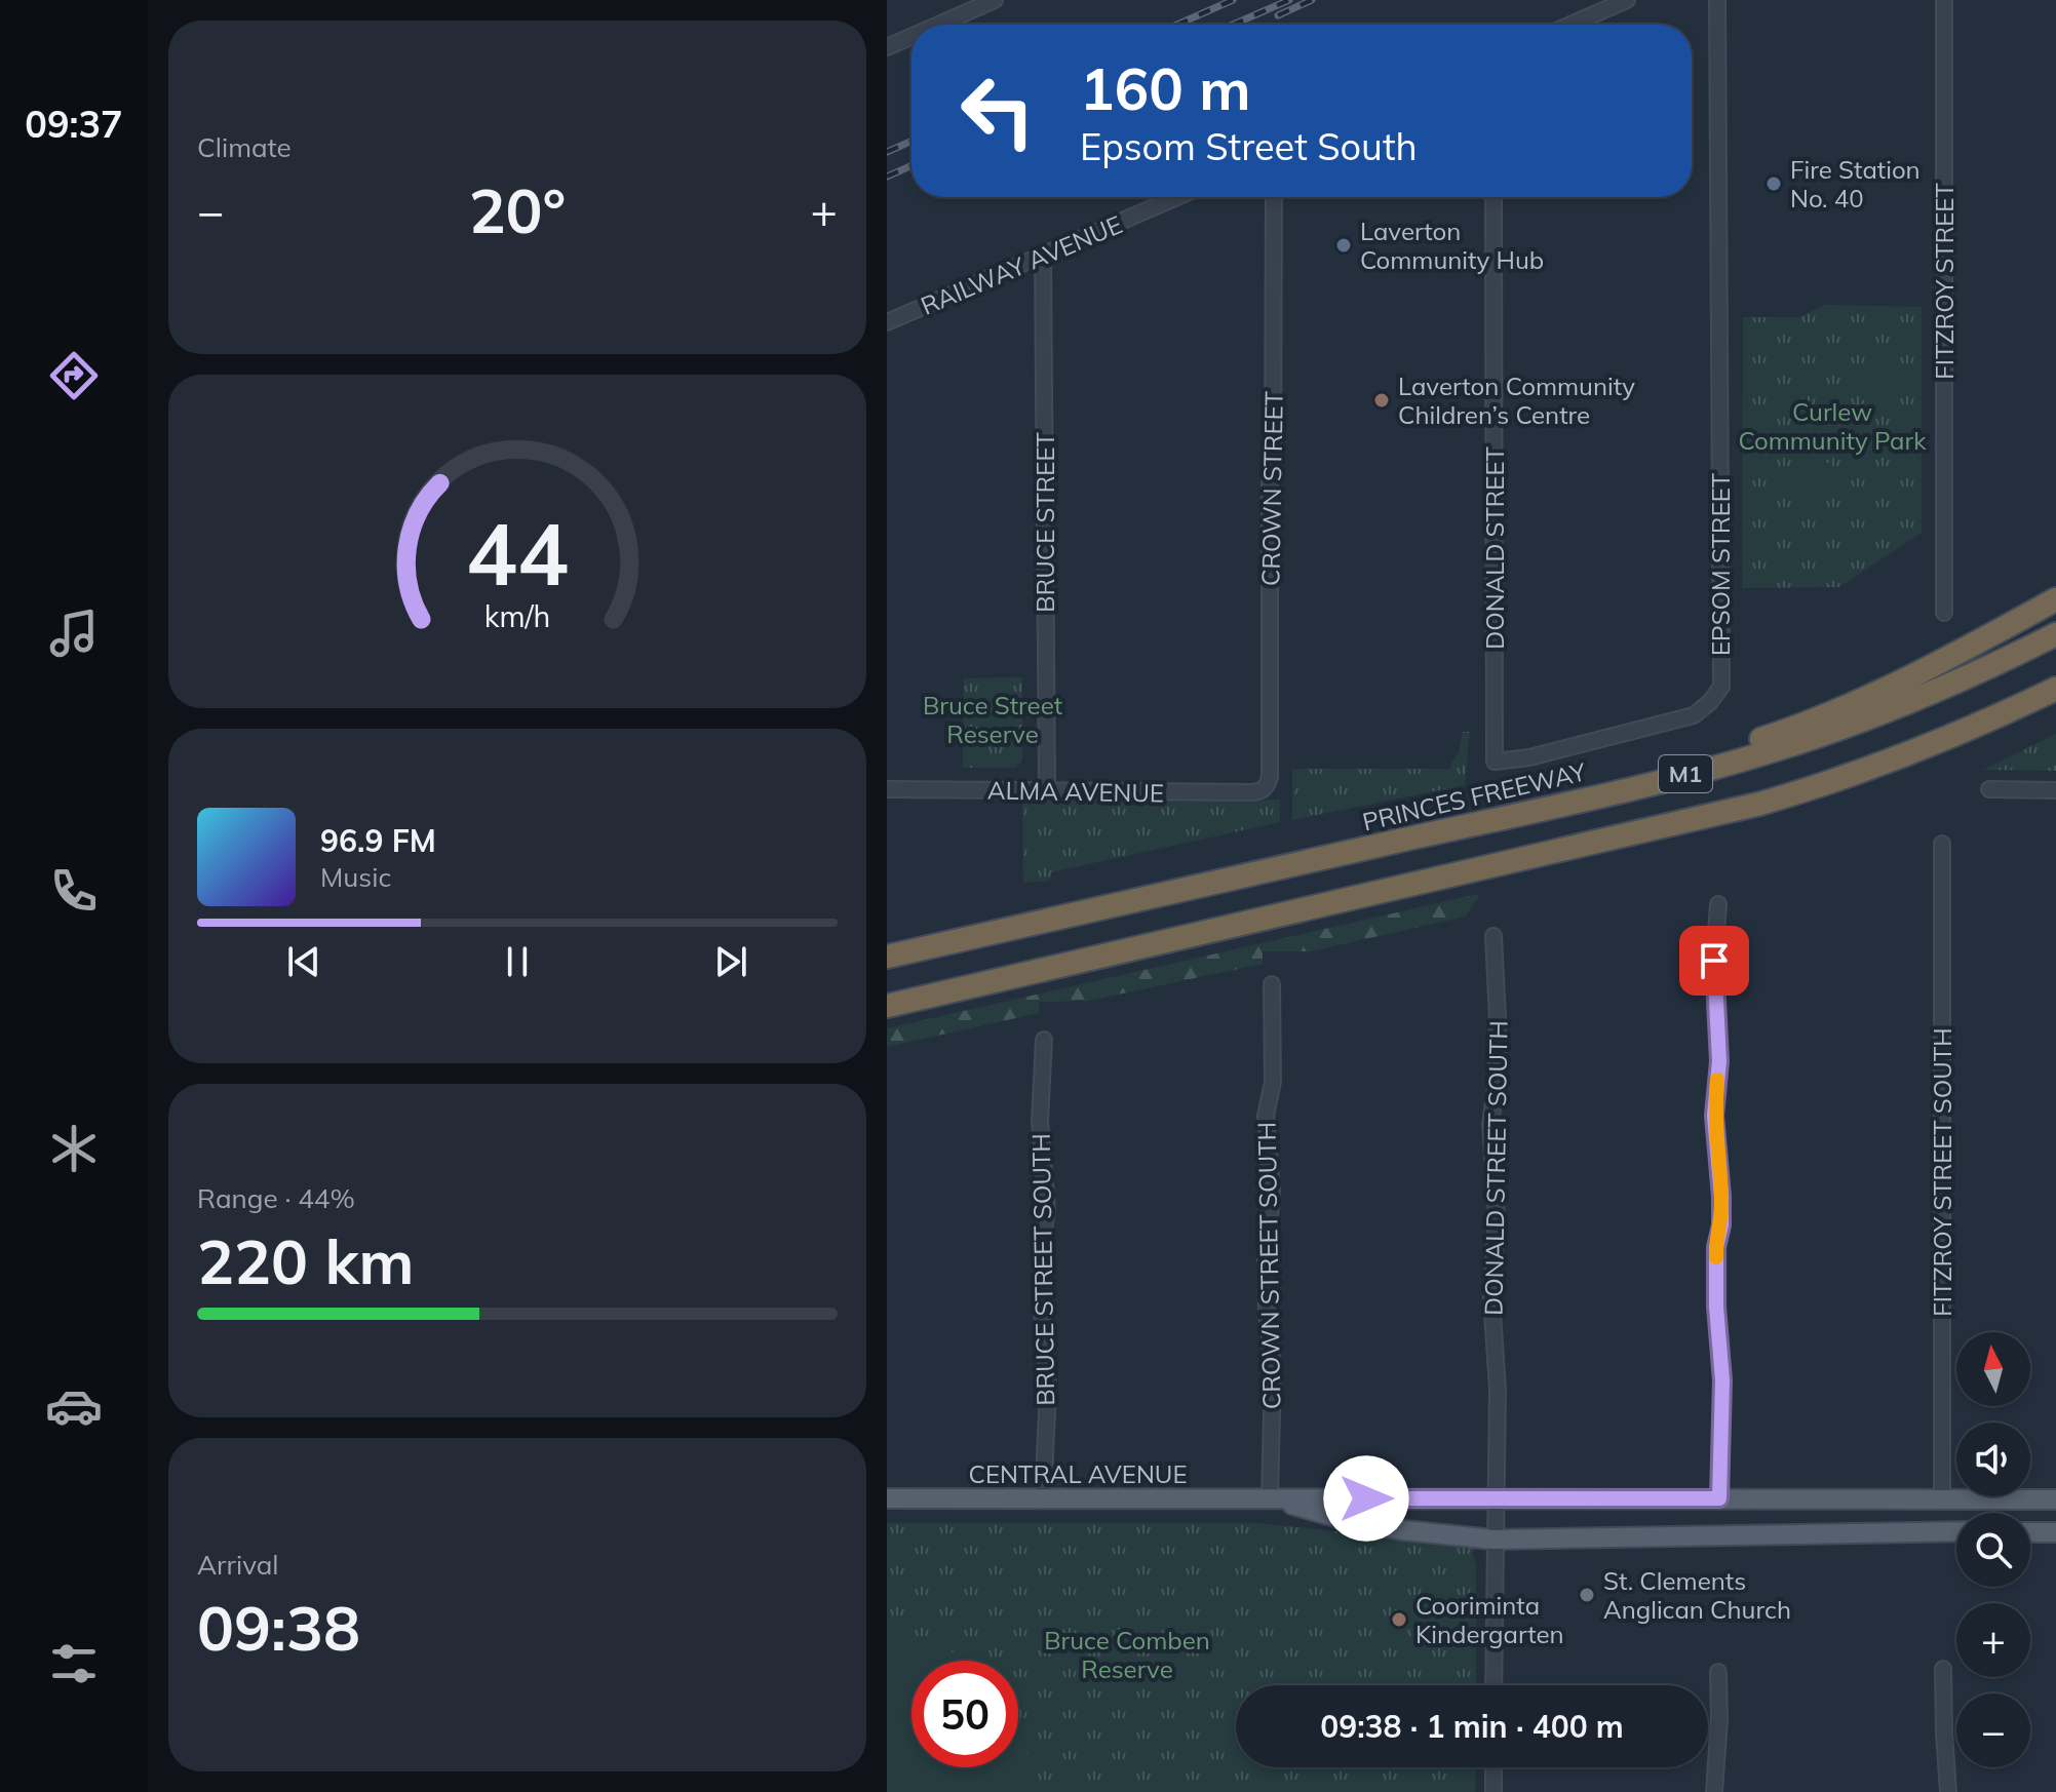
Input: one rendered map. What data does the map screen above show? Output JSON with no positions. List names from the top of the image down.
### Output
{
  "streets": {
    "highway": ["M1", "PRINCES FREEWAY"],
    "main road": ["CENTRAL AVENUE"],
    "street": [
      "RAILWAY AVENUE",
      "FITZROY STREET",
      "CROWN STREET",
      "BRUCE STREET",
      "DONALD STREET",
      "EPSOM STREET",
      "ALMA AVENUE",
      "DONALD STREET SOUTH",
      "FITZROY STREET SOUTH",
      "CROWN STREET SOUTH",
      "BRUCE STREET SOUTH"
    ]
  },
  "crossings": [
    ["RAILWAY AVENUE", "BRUCE STREET"],
    ["CROWN STREET", "ALMA AVENUE"],
    ["BRUCE STREET", "ALMA AVENUE"],
    ["DONALD STREET", "EPSOM STREET"],
    ["DONALD STREET SOUTH", "CENTRAL AVENUE"],
    ["FITZROY STREET SOUTH", "CENTRAL AVENUE"],
    ["CROWN STREET SOUTH", "CENTRAL AVENUE"],
    ["BRUCE STREET SOUTH", "CENTRAL AVENUE"]
  ],
  "parks": ["Curlew Community Park", "Bruce Street Reserve", "Bruce Comben Reserve"],
  "places": [
    "Fire Station No. 40",
    "Laverton Community Hub",
    "Laverton Community Children’s Centre",
    "St. Clements Anglican Church",
    "Cooriminta Kindergarten"
  ],
  "north": "top",
  "page": {
    "tabs": "09:37",
    "tile": [
      "Climate",
      ["Range · 44%", "220 km"],
      ["Arrival", "09:38"]
    ],
    "turn": ["160 m", "Epsom Street South"],
    "heat": ["−", "20°", "+"],
    "song": ["96.9 FM", "Music"],
    "map_buttons": ["+", "−"],
    "limit": "50",
    "trip": "09:38 · 1 min · 400 m",
    "gauge": ["44", "km/h"]
  }
}
